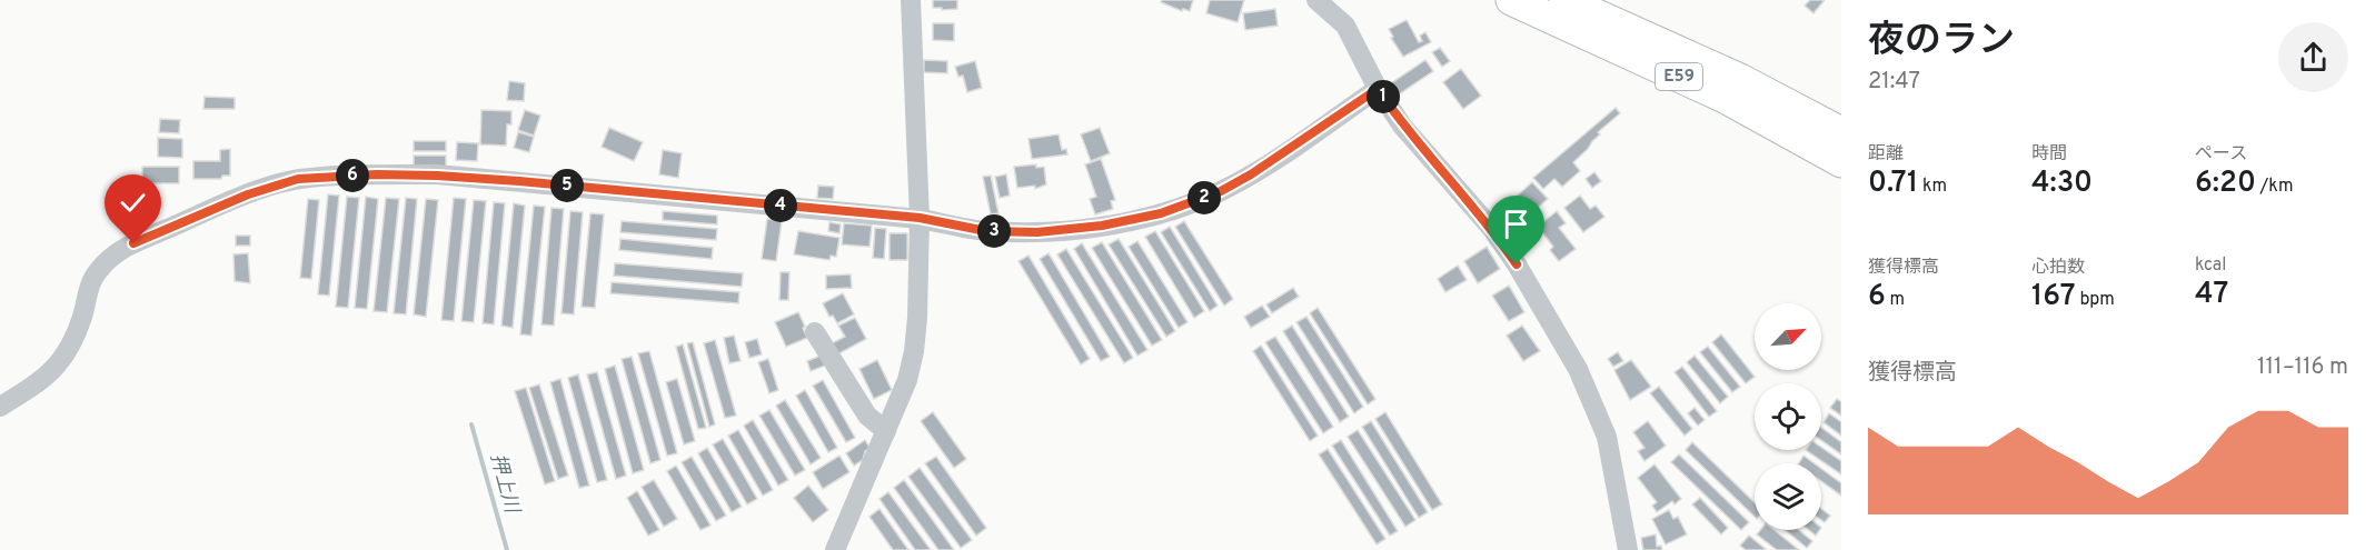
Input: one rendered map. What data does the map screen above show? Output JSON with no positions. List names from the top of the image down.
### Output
{
  "streets": {
    "highway": ["E59"]
  },
  "water": ["押上川"],
  "north": "top right",
  "page": {
    "heading": ["夜のラン", "21:47"],
    "pins": [
      "1",
      "6",
      "5",
      "2",
      "4",
      "3"
    ],
    "stats": [
      ["距離", "0.71 km"],
      ["時間", "4:30"],
      ["ペース", "6:20 /km"],
      ["獲得標高", "6 m"],
      ["心拍数", "167 bpm"],
      ["kcal", "47"]
    ],
    "chart": ["獲得標高", "111–116 m"]
  }
}
